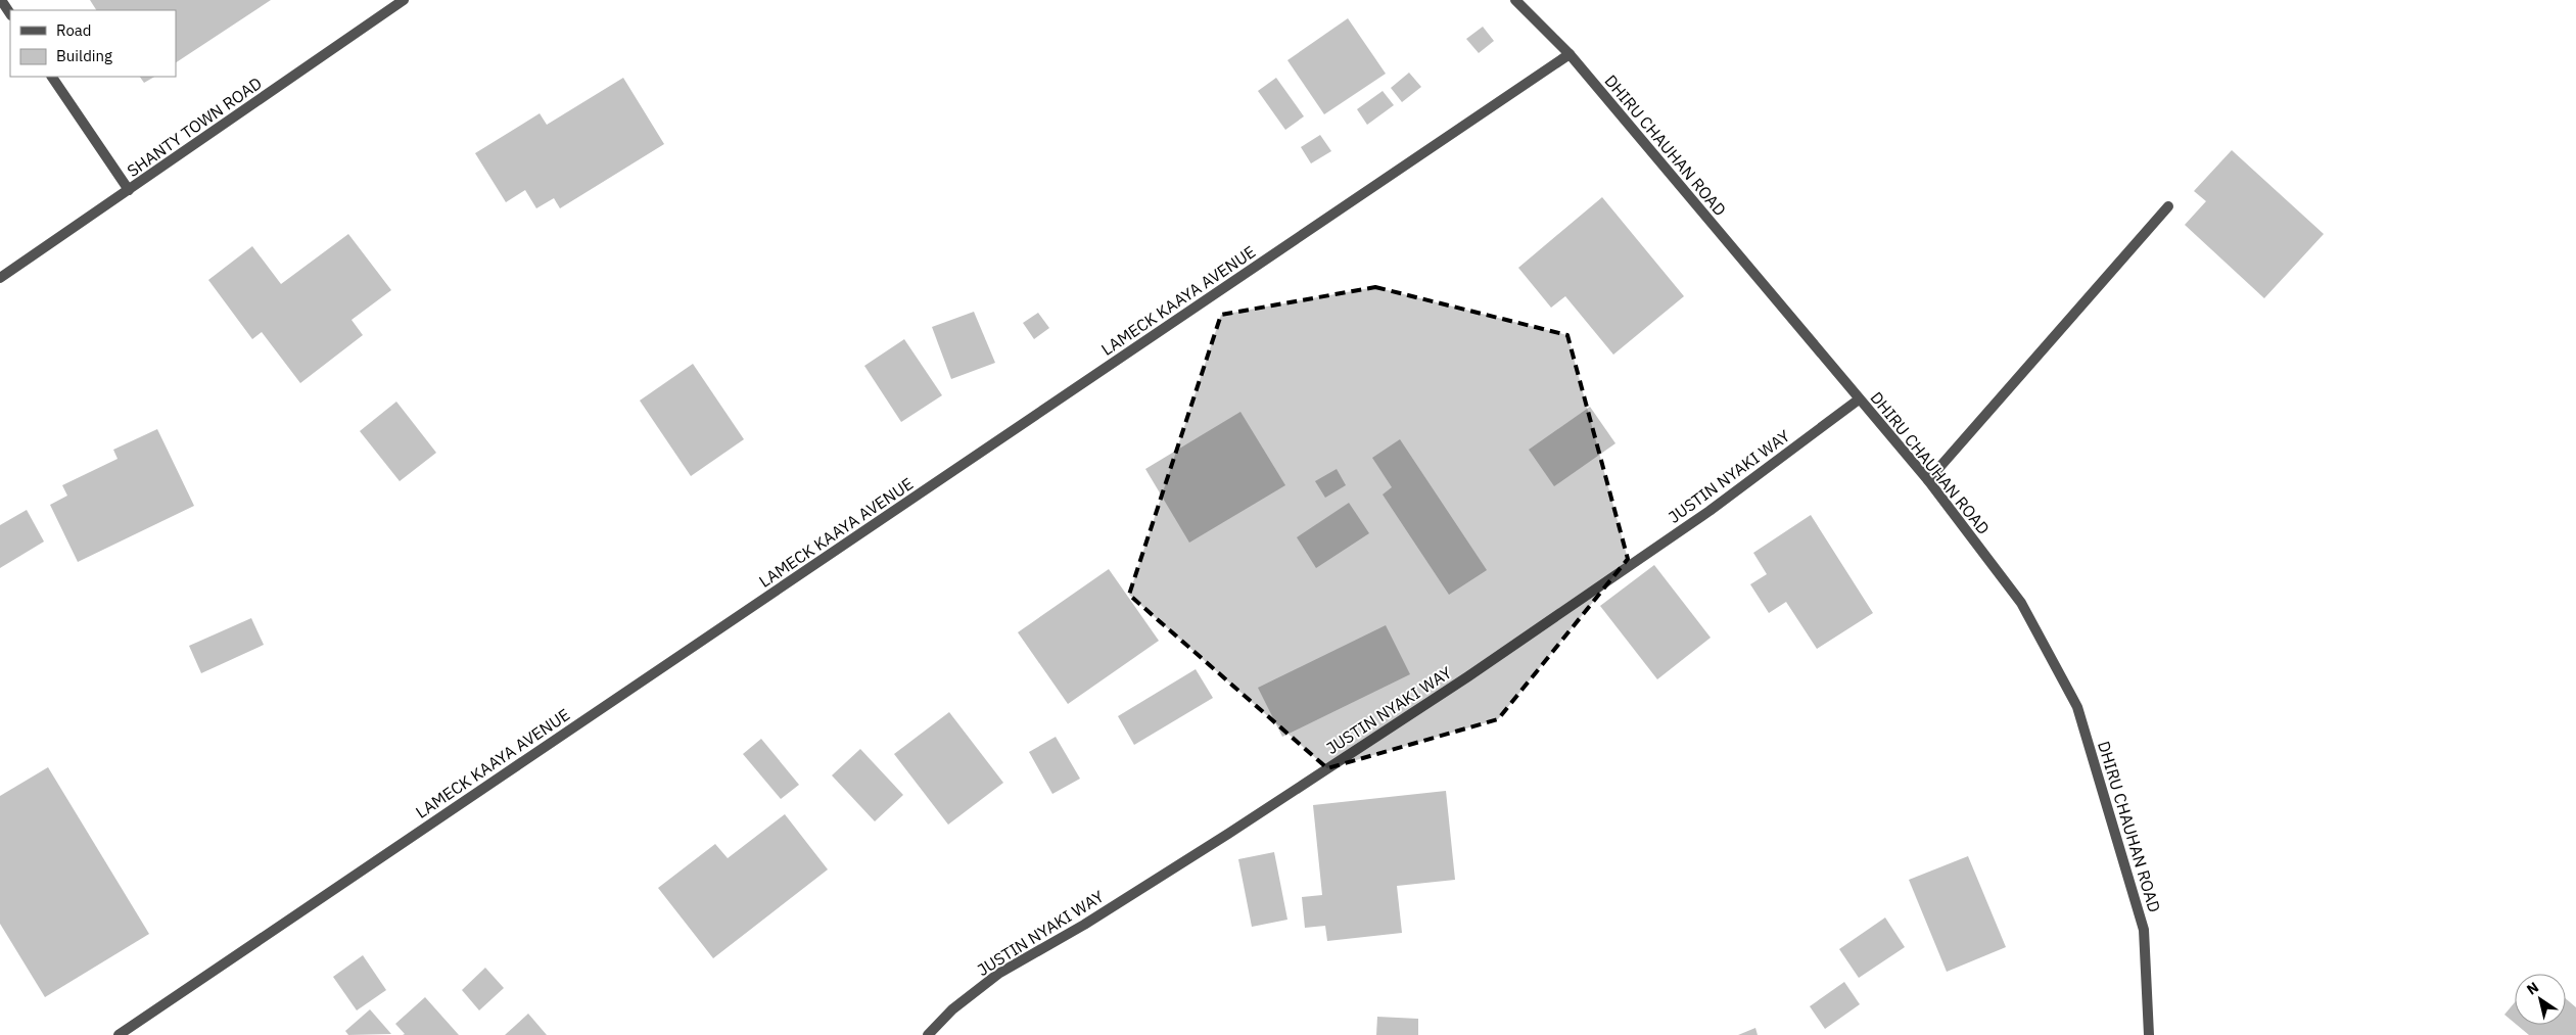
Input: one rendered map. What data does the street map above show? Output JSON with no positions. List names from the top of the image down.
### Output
{
  "streets": {
    "street": [
      "SHANTY TOWN ROAD",
      "DHIRU CHAUHAN ROAD",
      "LAMECK KAAYA AVENUE",
      "JUSTIN NYAKI WAY"
    ]
  },
  "crossings": [
    ["DHIRU CHAUHAN ROAD", "LAMECK KAAYA AVENUE"],
    ["DHIRU CHAUHAN ROAD", "JUSTIN NYAKI WAY"]
  ],
  "legend": ["Road", "Building"],
  "north": "top left"
}
